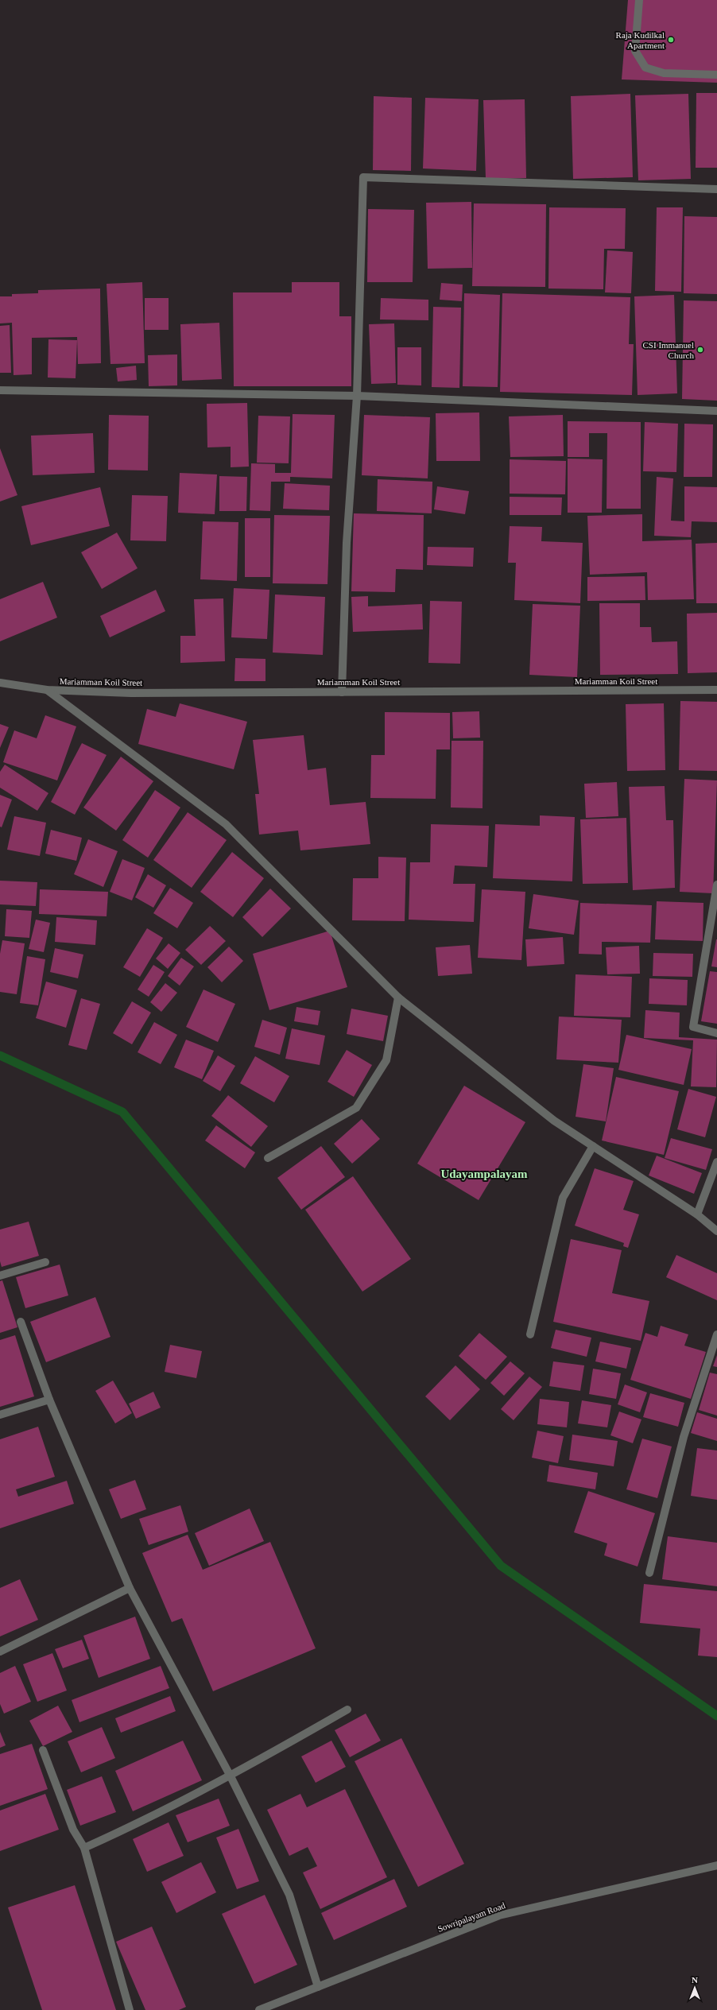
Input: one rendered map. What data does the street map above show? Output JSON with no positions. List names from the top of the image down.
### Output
{
  "streets": {
    "street": ["Mariamman Koil Street", "Sowripalayam Road"]
  },
  "districts": ["Udayampalayam"],
  "places": ["Raja Kudilkal Apartment", "CSI Immanuel Church"],
  "north": "top"
}
